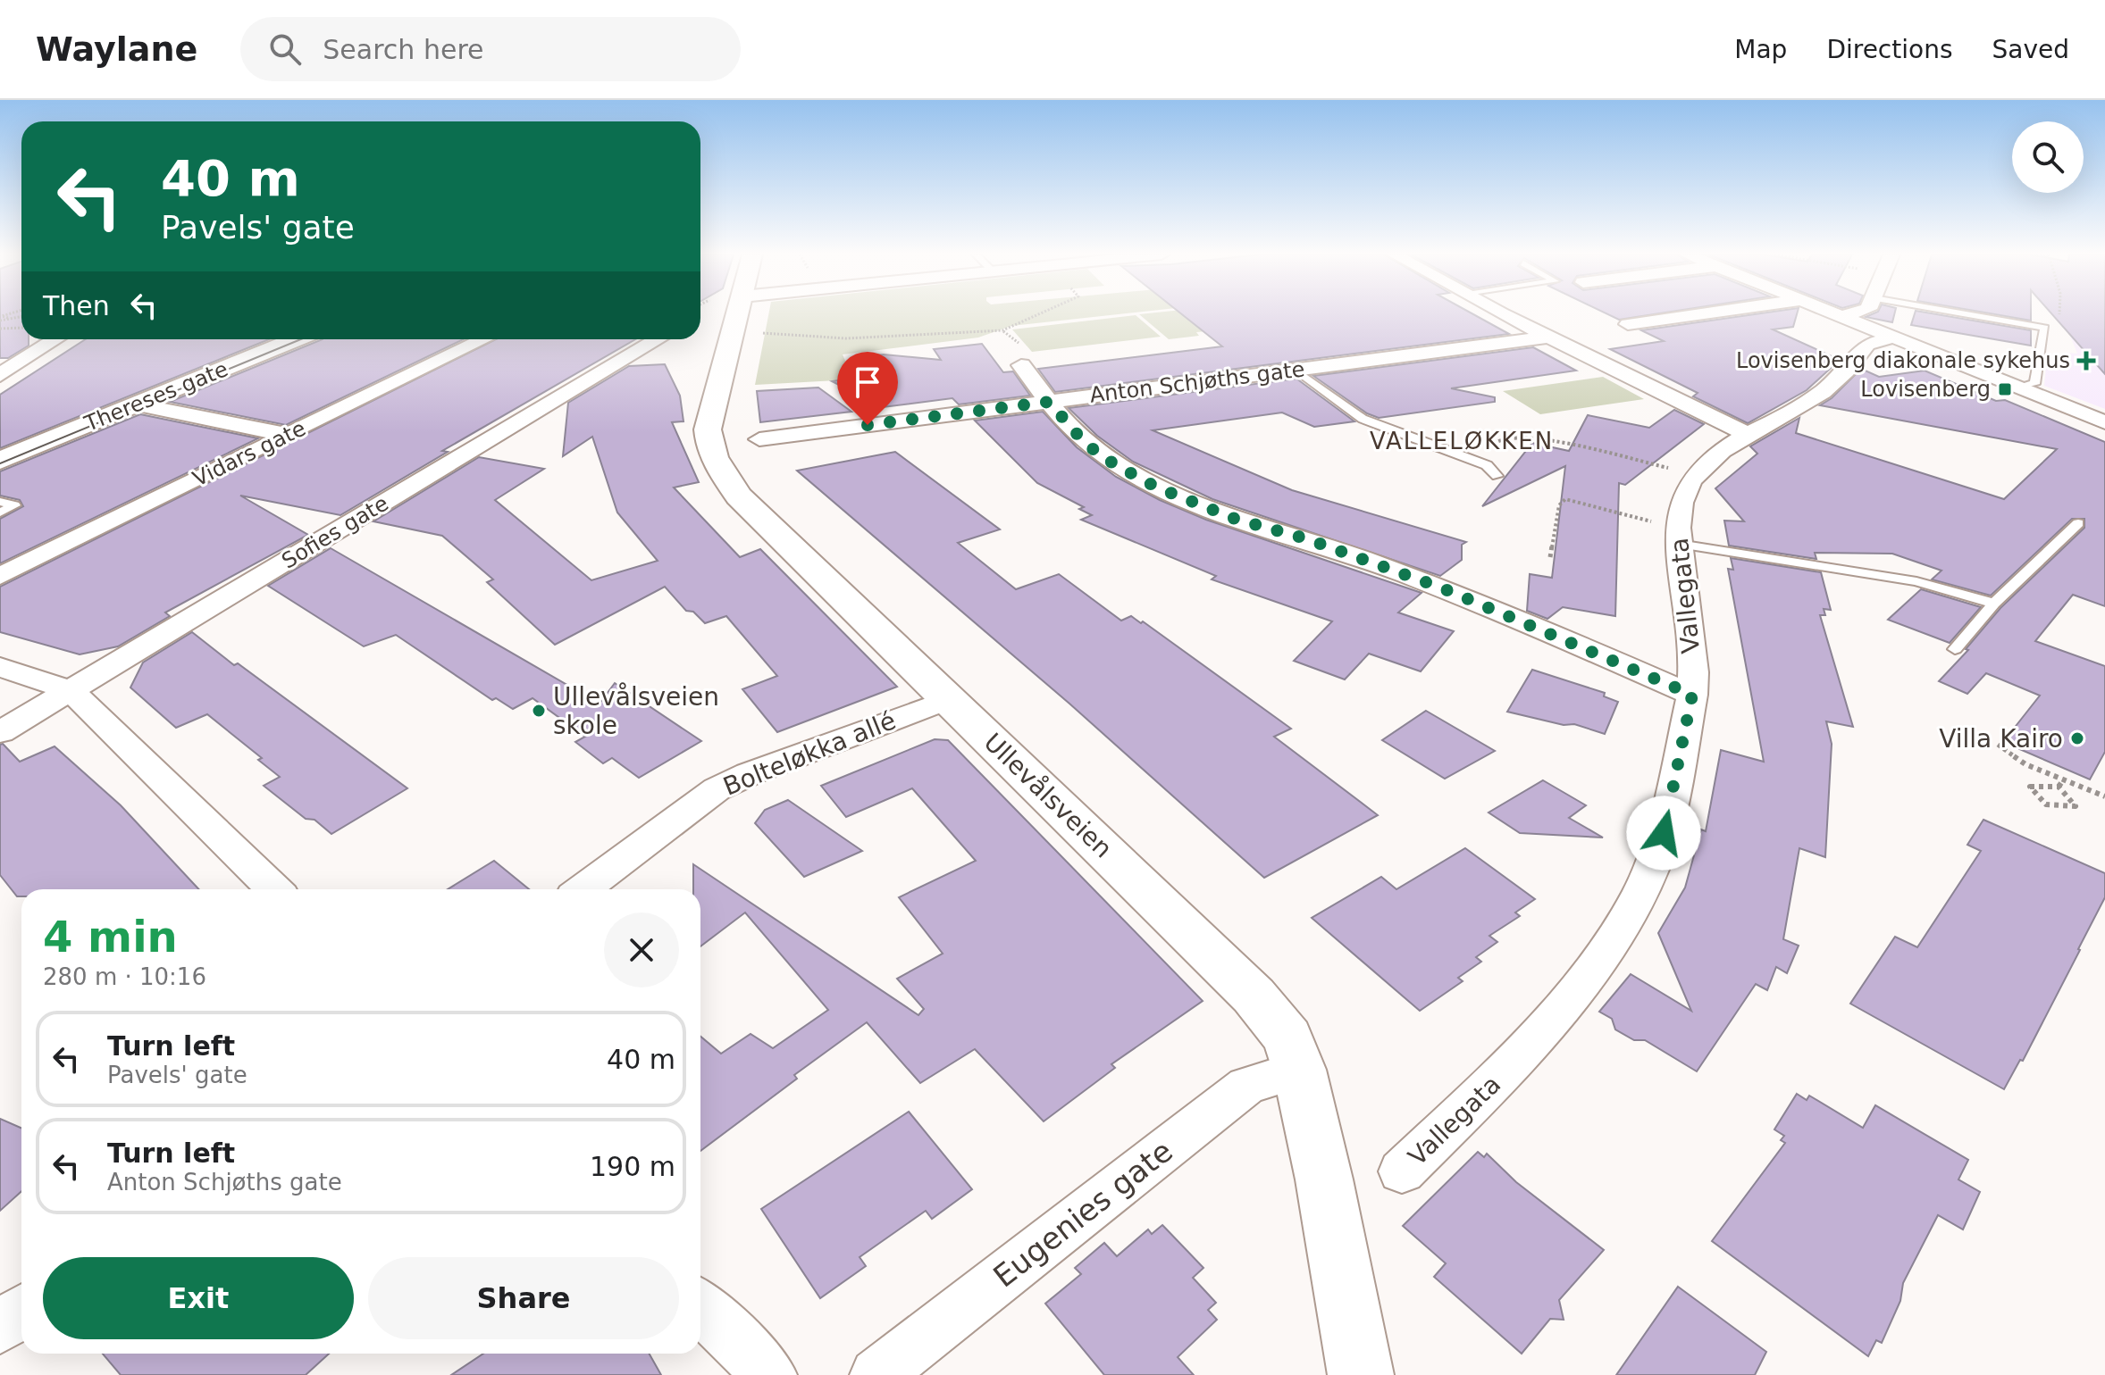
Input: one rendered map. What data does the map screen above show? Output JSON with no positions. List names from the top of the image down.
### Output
{
  "streets": {
    "street": [
      "Anton Schjøths gate",
      "Thereses gate",
      "Vidars gate",
      "Sofies gate",
      "Vallegata",
      "Bolteløkka allé",
      "Ullevålsveien",
      "Eugenies gate"
    ]
  },
  "crossings": [
    ["Bolteløkka allé", "Ullevålsveien"],
    ["Ullevålsveien", "Eugenies gate"]
  ],
  "districts": ["VALLELØKKEN"],
  "places": {
    "health": ["Lovisenberg diakonale sykehus"],
    "transit": ["Lovisenberg"],
    "other": ["Ullevålsveien skole", "Villa Kairo"]
  },
  "page": {
    "header": "Waylane",
    "search": "Search here",
    "nav": ["Map", "Directions", "Saved"],
    "turn": ["40 m", "Pavels' gate"],
    "then": "Then",
    "heading": ["4 min", "280 m · 10:16"],
    "list": [
      {
        "name": "Turn left",
        "note": "Pavels' gate",
        "value": "40 m"
      },
      {
        "name": "Turn left",
        "note": "Anton Schjøths gate",
        "value": "190 m"
      }
    ],
    "buttons": ["Exit", "Share"]
  }
}
